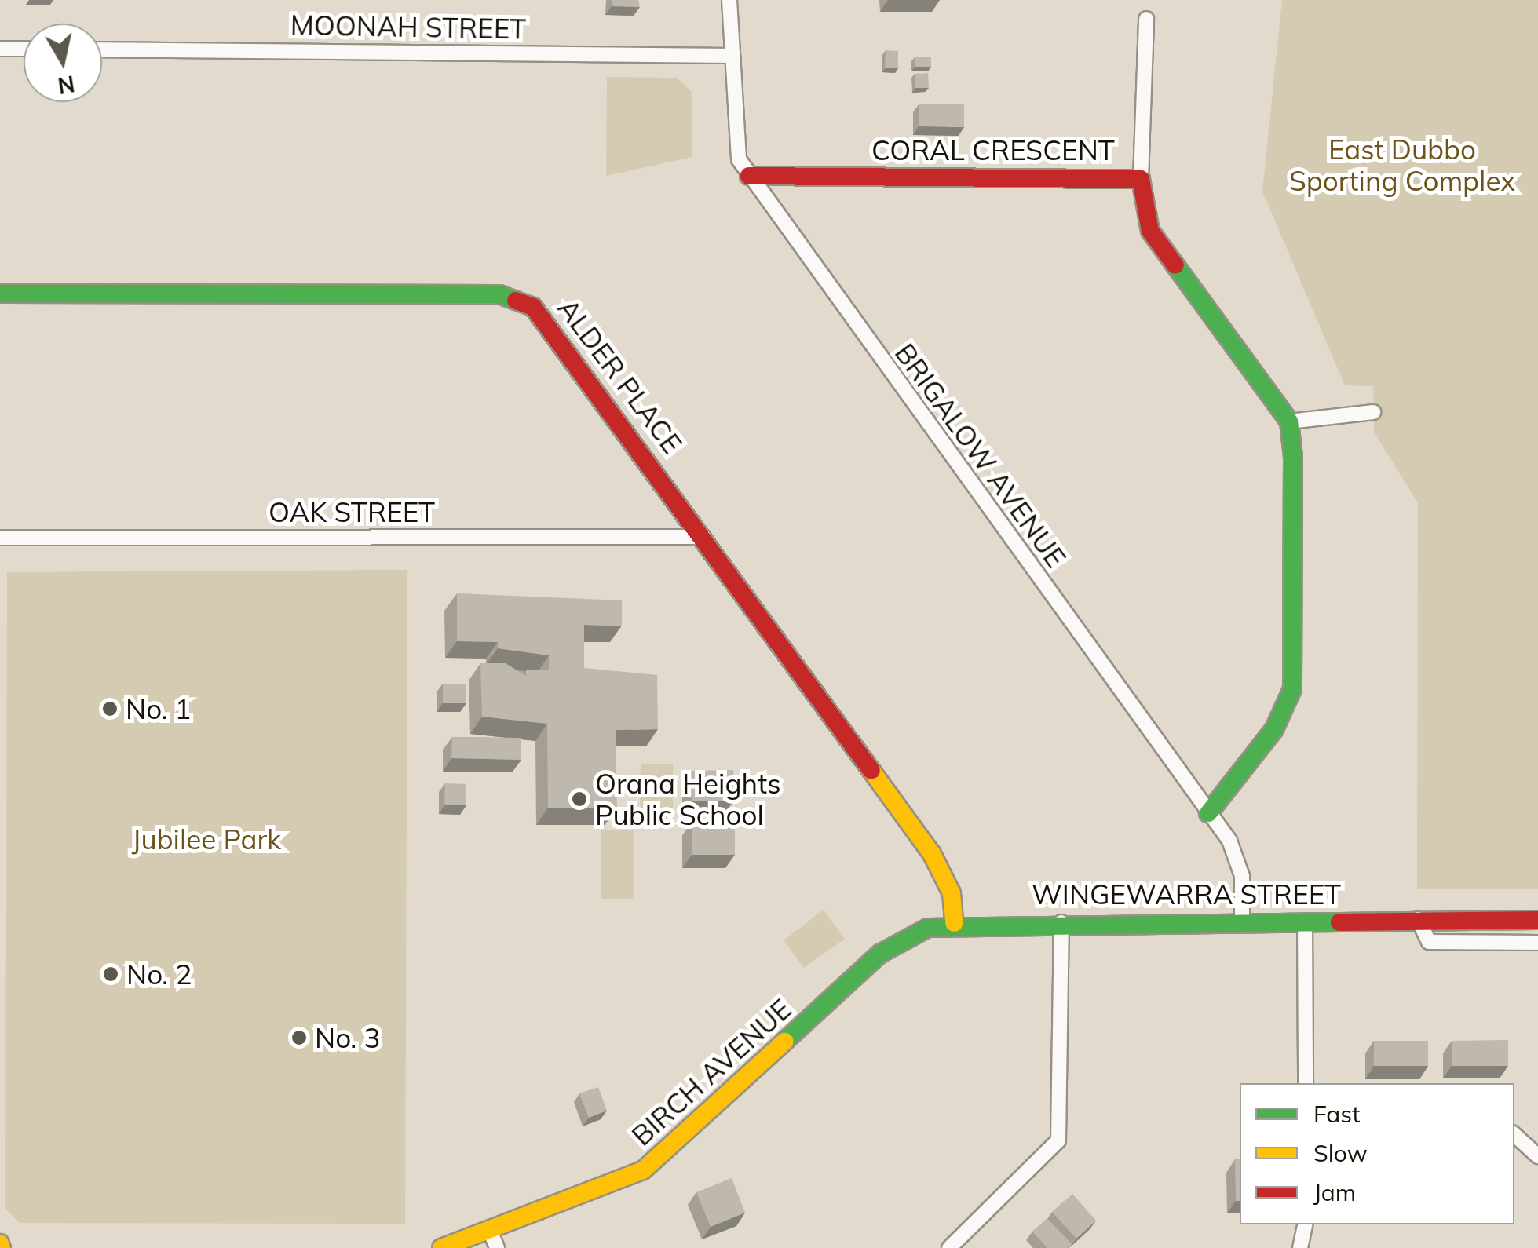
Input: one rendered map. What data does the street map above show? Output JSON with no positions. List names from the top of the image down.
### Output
{
  "streets": {
    "street": [
      "MOONAH STREET",
      "CORAL CRESCENT",
      "ALDER PLACE",
      "BRIGALOW AVENUE",
      "OAK STREET",
      "WINGEWARRA STREET",
      "BIRCH AVENUE"
    ]
  },
  "crossings": [
    ["MOONAH STREET", "BRIGALOW AVENUE"],
    ["CORAL CRESCENT", "BRIGALOW AVENUE"],
    ["ALDER PLACE", "OAK STREET"],
    ["ALDER PLACE", "WINGEWARRA STREET"],
    ["ALDER PLACE", "BIRCH AVENUE"],
    ["BRIGALOW AVENUE", "WINGEWARRA STREET"],
    ["WINGEWARRA STREET", "BIRCH AVENUE"]
  ],
  "parks": ["East Dubbo Sporting Complex", "Jubilee Park"],
  "places": [
    "No. 1",
    "Orana Heights Public School",
    "No. 2",
    "No. 3"
  ],
  "legend": ["Fast", "Slow", "Jam"],
  "north": "bottom"
}
